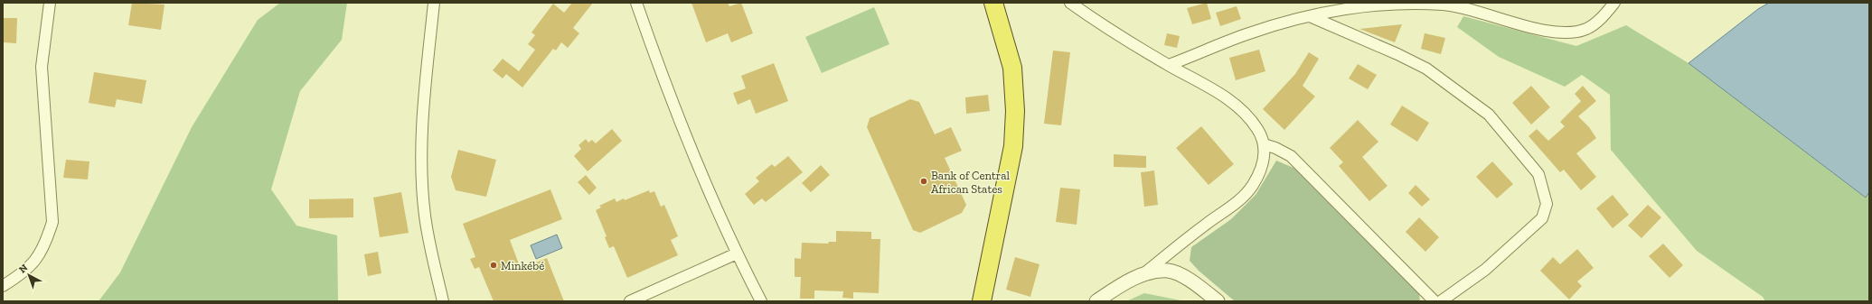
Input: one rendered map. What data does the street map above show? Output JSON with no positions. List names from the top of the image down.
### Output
{
  "places": ["Bank of Central African States", "Minkébé"],
  "north": "top left"
}
